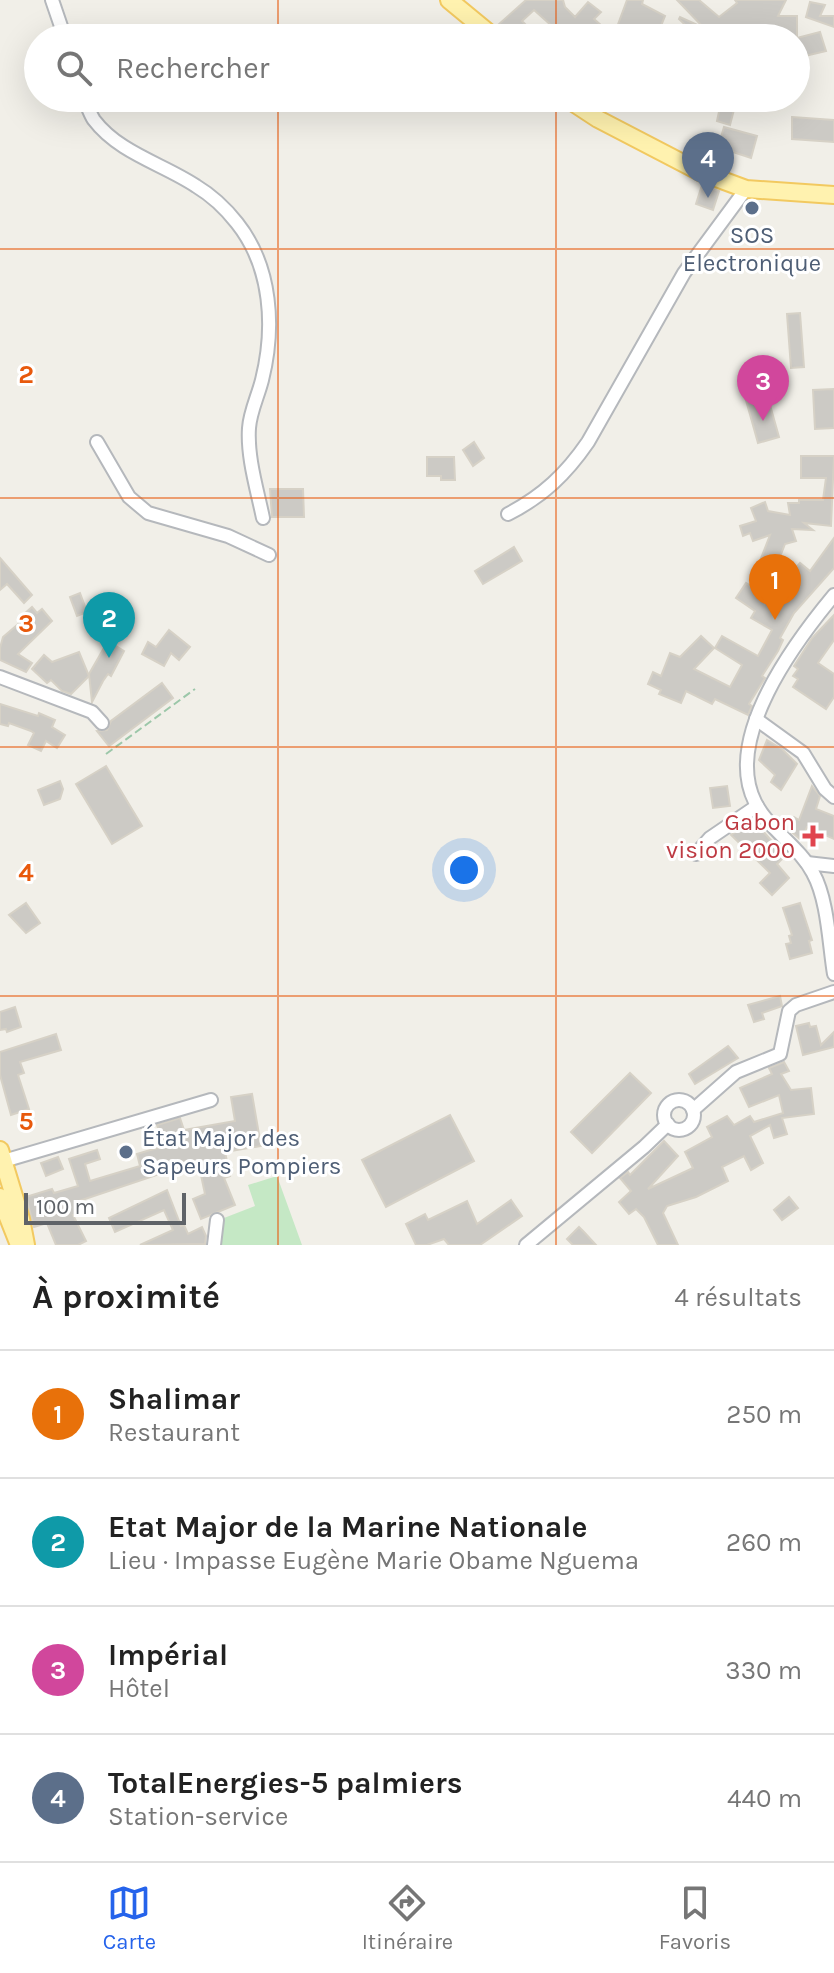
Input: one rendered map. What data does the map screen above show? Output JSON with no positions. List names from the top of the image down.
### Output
{
  "places": {
    "other": ["SOS Electronique", "État Major des Sapeurs Pompiers"],
    "health": ["Gabon vision 2000"]
  },
  "scale_bar": "100 m",
  "page": {
    "search": "Rechercher",
    "pins": [
      "4",
      "3",
      "1",
      "2"
    ],
    "scale": "100 m",
    "heading": ["À proximité", "4 résultats"],
    "list": [
      {
        "mark": "1",
        "name": "Shalimar",
        "note": "Restaurant",
        "value": "250 m"
      },
      {
        "mark": "2",
        "name": "Etat Major de la Marine Nationale",
        "note": "Lieu · Impasse Eugène Marie Obame Nguema",
        "value": "260 m"
      },
      {
        "mark": "3",
        "name": "Impérial",
        "note": "Hôtel",
        "value": "330 m"
      },
      {
        "mark": "4",
        "name": "TotalEnergies-5 palmiers",
        "note": "Station-service",
        "value": "440 m"
      }
    ],
    "nav": ["Carte", "Itinéraire", "Favoris"]
  },
  "grid": {
    "rows": [
      "2",
      "3",
      "4",
      "5"
    ]
  }
}
